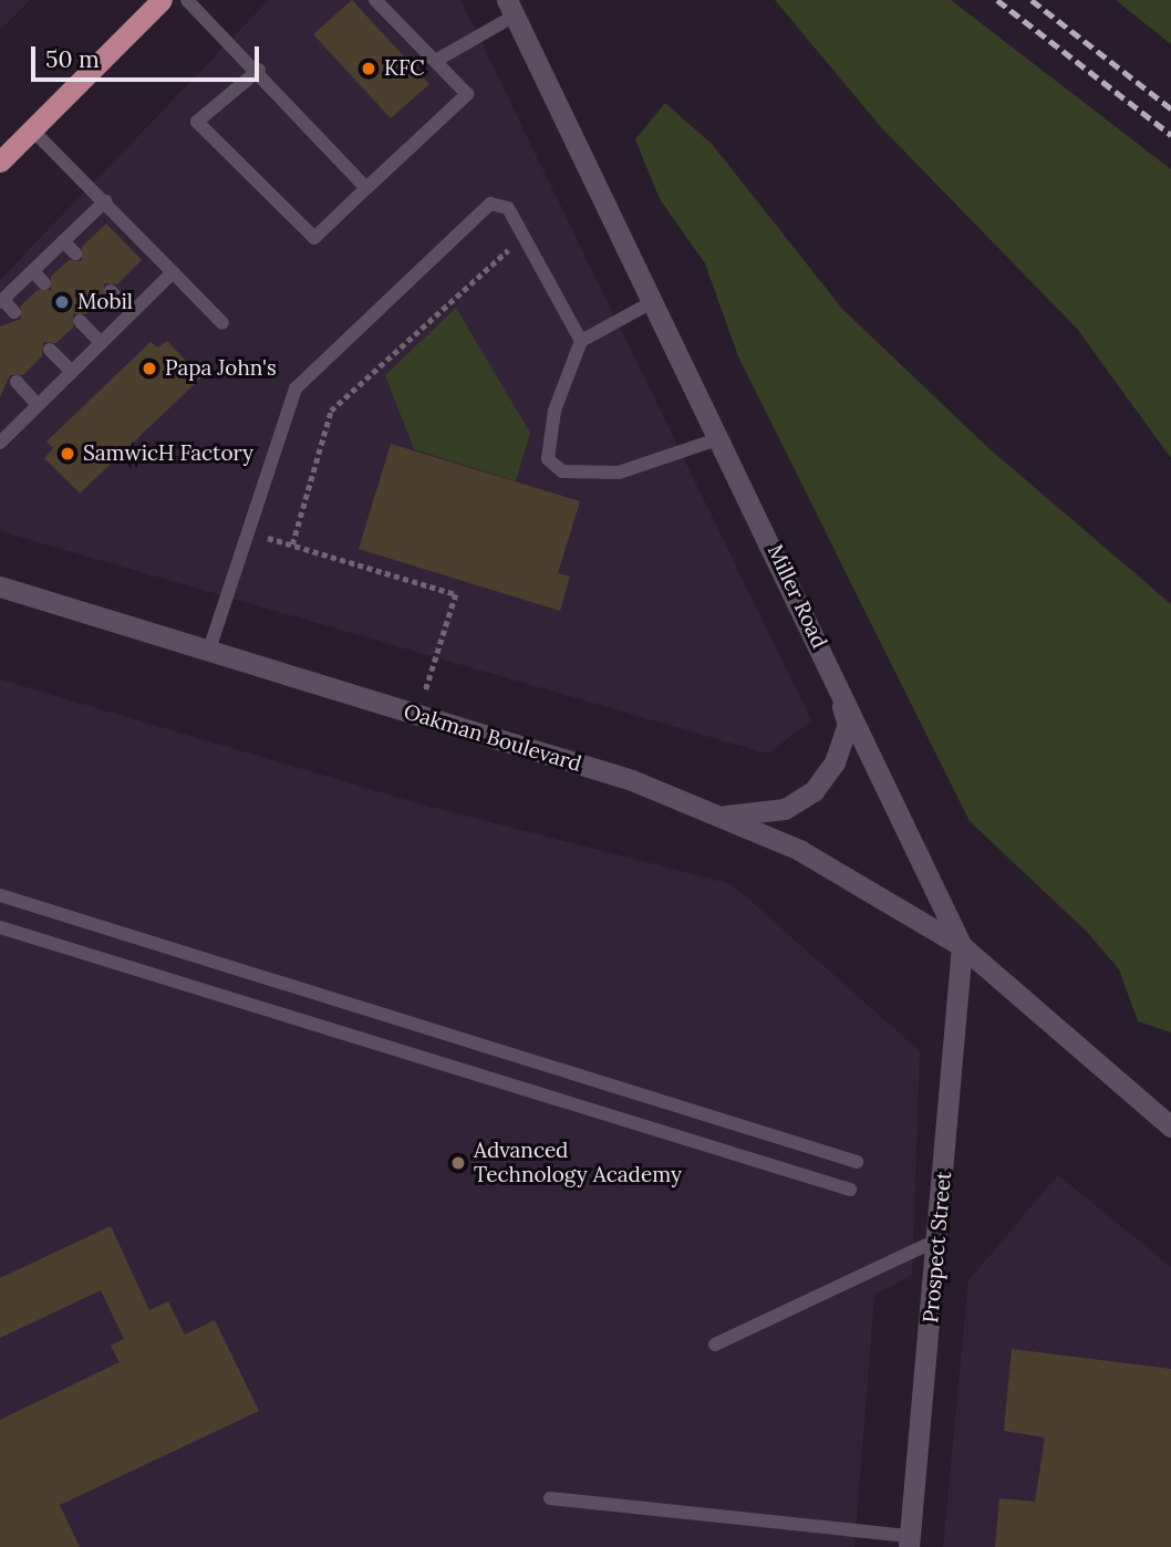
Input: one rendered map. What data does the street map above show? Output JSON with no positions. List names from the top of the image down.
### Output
{
  "streets": {
    "main road": ["Miller Road", "Oakman Boulevard", "Prospect Street"]
  },
  "crossings": [
    ["Miller Road", "Oakman Boulevard"],
    ["Miller Road", "Prospect Street"],
    ["Oakman Boulevard", "Prospect Street"]
  ],
  "places": [
    "KFC",
    "Mobil",
    "Papa John's",
    "SamwicH Factory",
    "Advanced Technology Academy"
  ],
  "scale_bar": "50 m"
}
